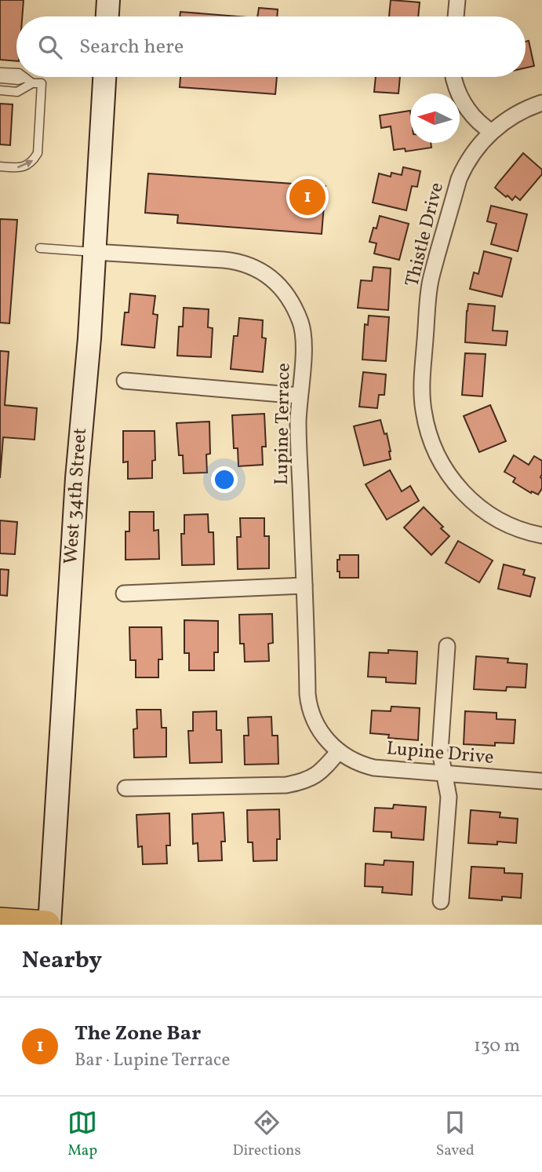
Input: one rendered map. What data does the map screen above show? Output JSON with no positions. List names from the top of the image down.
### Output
{
  "streets": {
    "street": [
      "Thistle Drive",
      "Lupine Terrace",
      "West 34th Street",
      "Lupine Drive"
    ]
  },
  "crossings": [
    ["Lupine Terrace", "West 34th Street"],
    ["Lupine Terrace", "Lupine Drive"]
  ],
  "north": "left",
  "page": {
    "search": "Search here",
    "pins": "1",
    "heading": "Nearby",
    "list": [
      {
        "mark": "1",
        "name": "The Zone Bar",
        "note": "Bar · Lupine Terrace",
        "value": "130 m"
      }
    ],
    "nav": ["Map", "Directions", "Saved"]
  }
}
